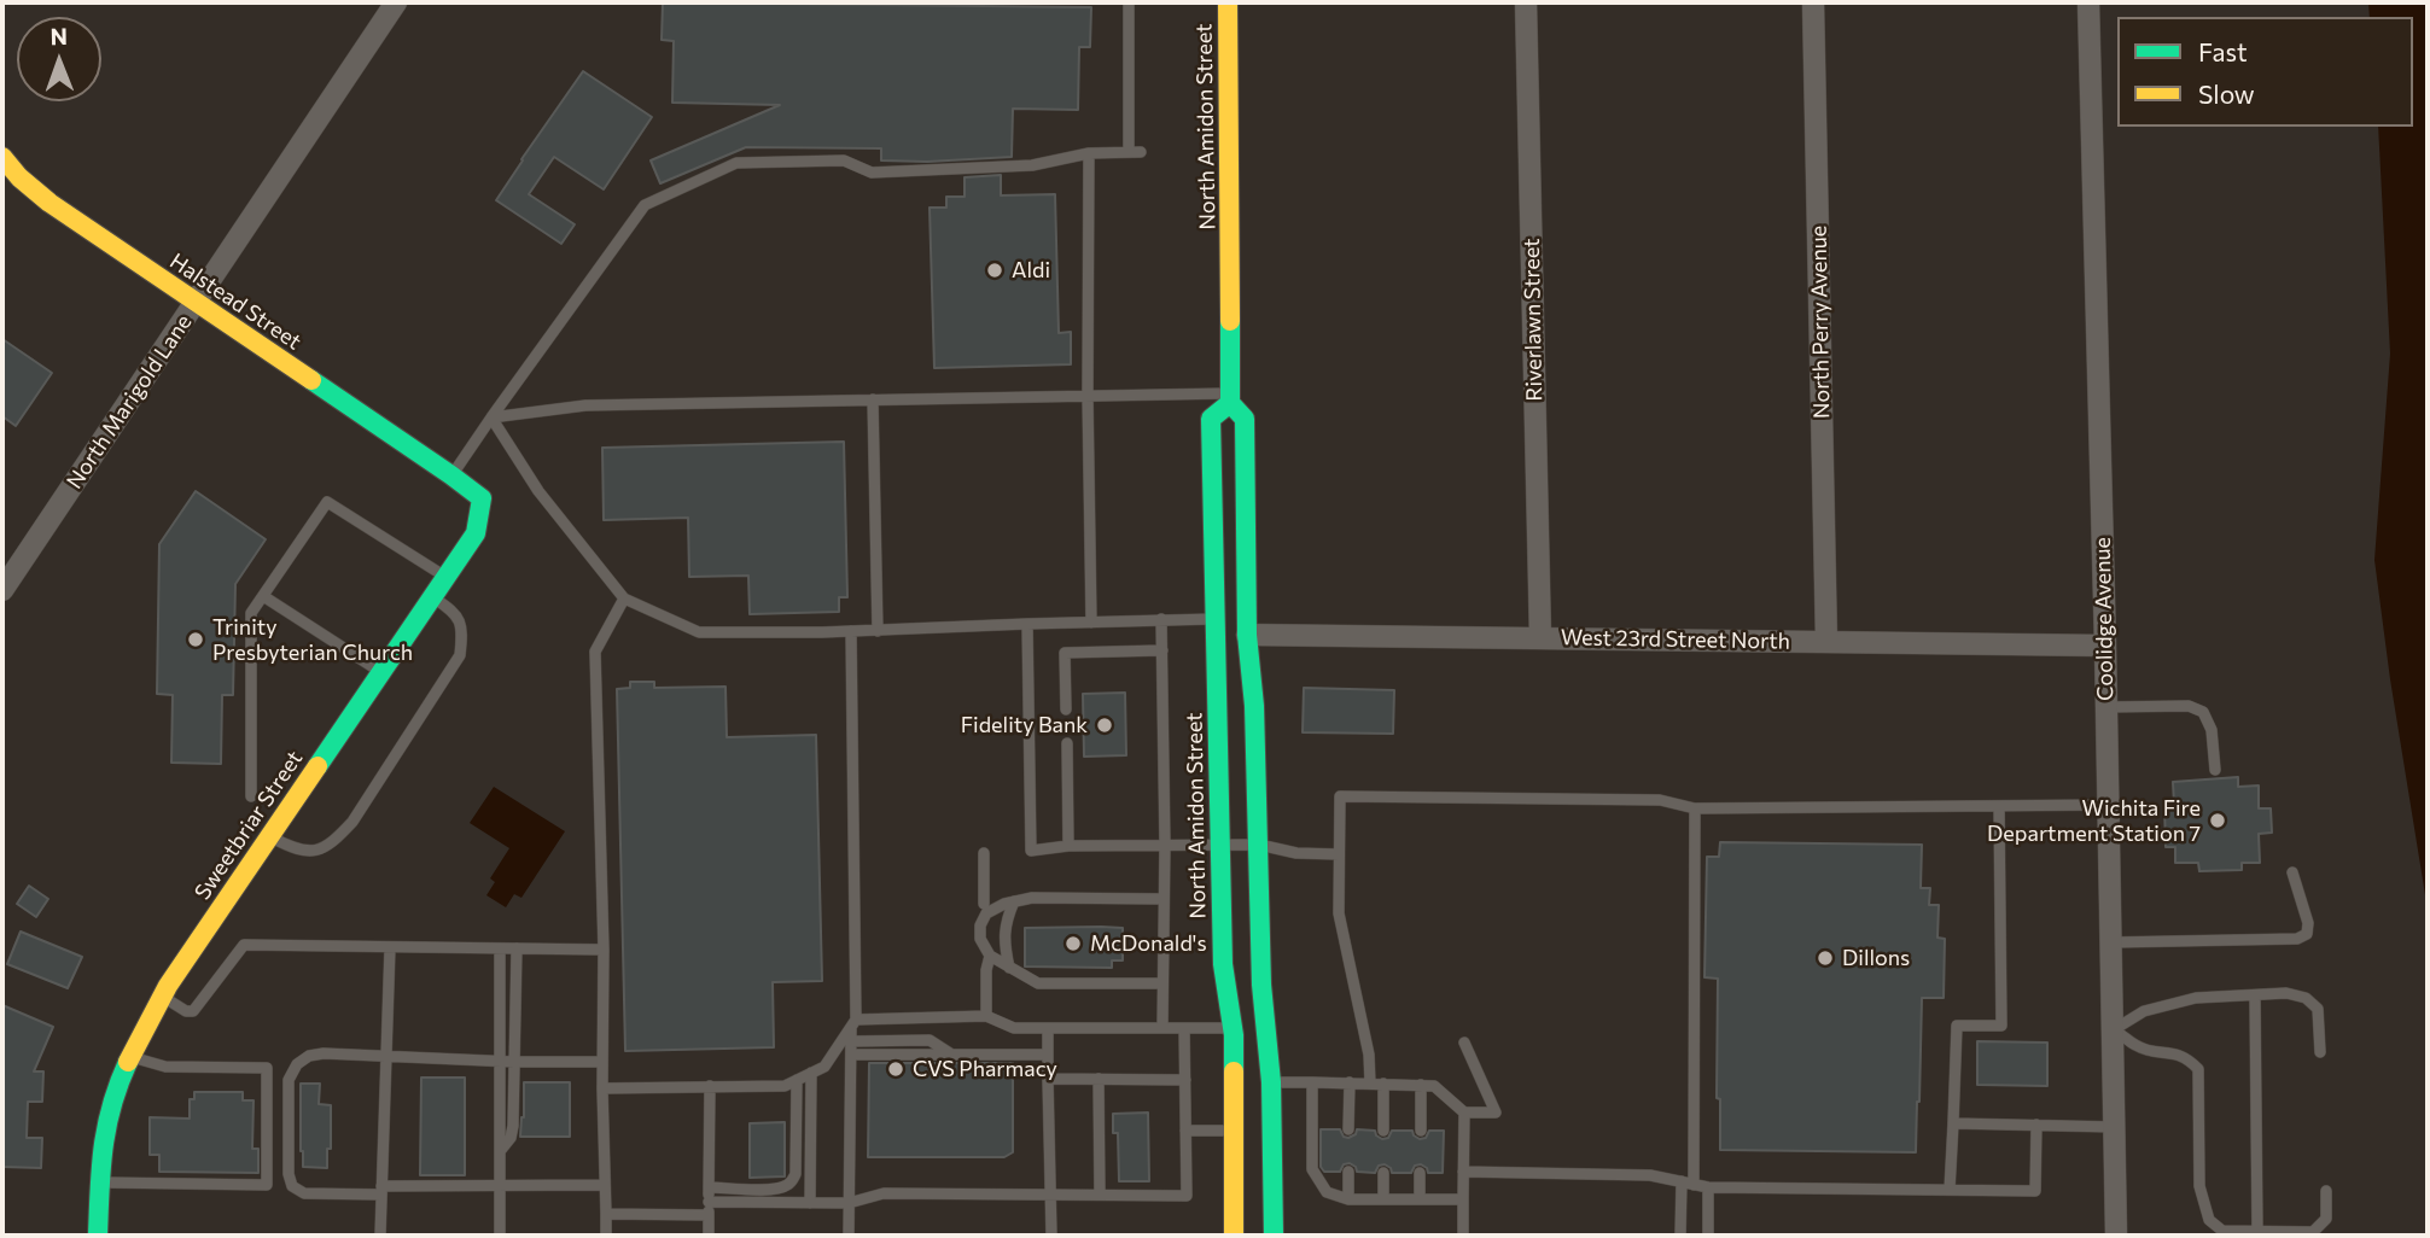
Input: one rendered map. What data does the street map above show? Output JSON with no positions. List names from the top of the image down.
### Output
{
  "streets": {
    "main road": ["North Amidon Street", "Halstead Street", "Sweetbriar Street"],
    "street": [
      "Riverlawn Street",
      "North Perry Avenue",
      "North Marigold Lane",
      "Coolidge Avenue",
      "West 23rd Street North"
    ]
  },
  "crossings": [
    ["North Amidon Street", "West 23rd Street North"],
    ["Halstead Street", "North Marigold Lane"],
    ["Halstead Street", "Sweetbriar Street"],
    ["Riverlawn Street", "West 23rd Street North"],
    ["North Perry Avenue", "West 23rd Street North"],
    ["Coolidge Avenue", "West 23rd Street North"]
  ],
  "places": [
    "Aldi",
    "Trinity Presbyterian Church",
    "Fidelity Bank",
    "Wichita Fire Department Station 7",
    "McDonald's",
    "Dillons",
    "CVS Pharmacy"
  ],
  "legend": ["Fast", "Slow"],
  "north": "top"
}
